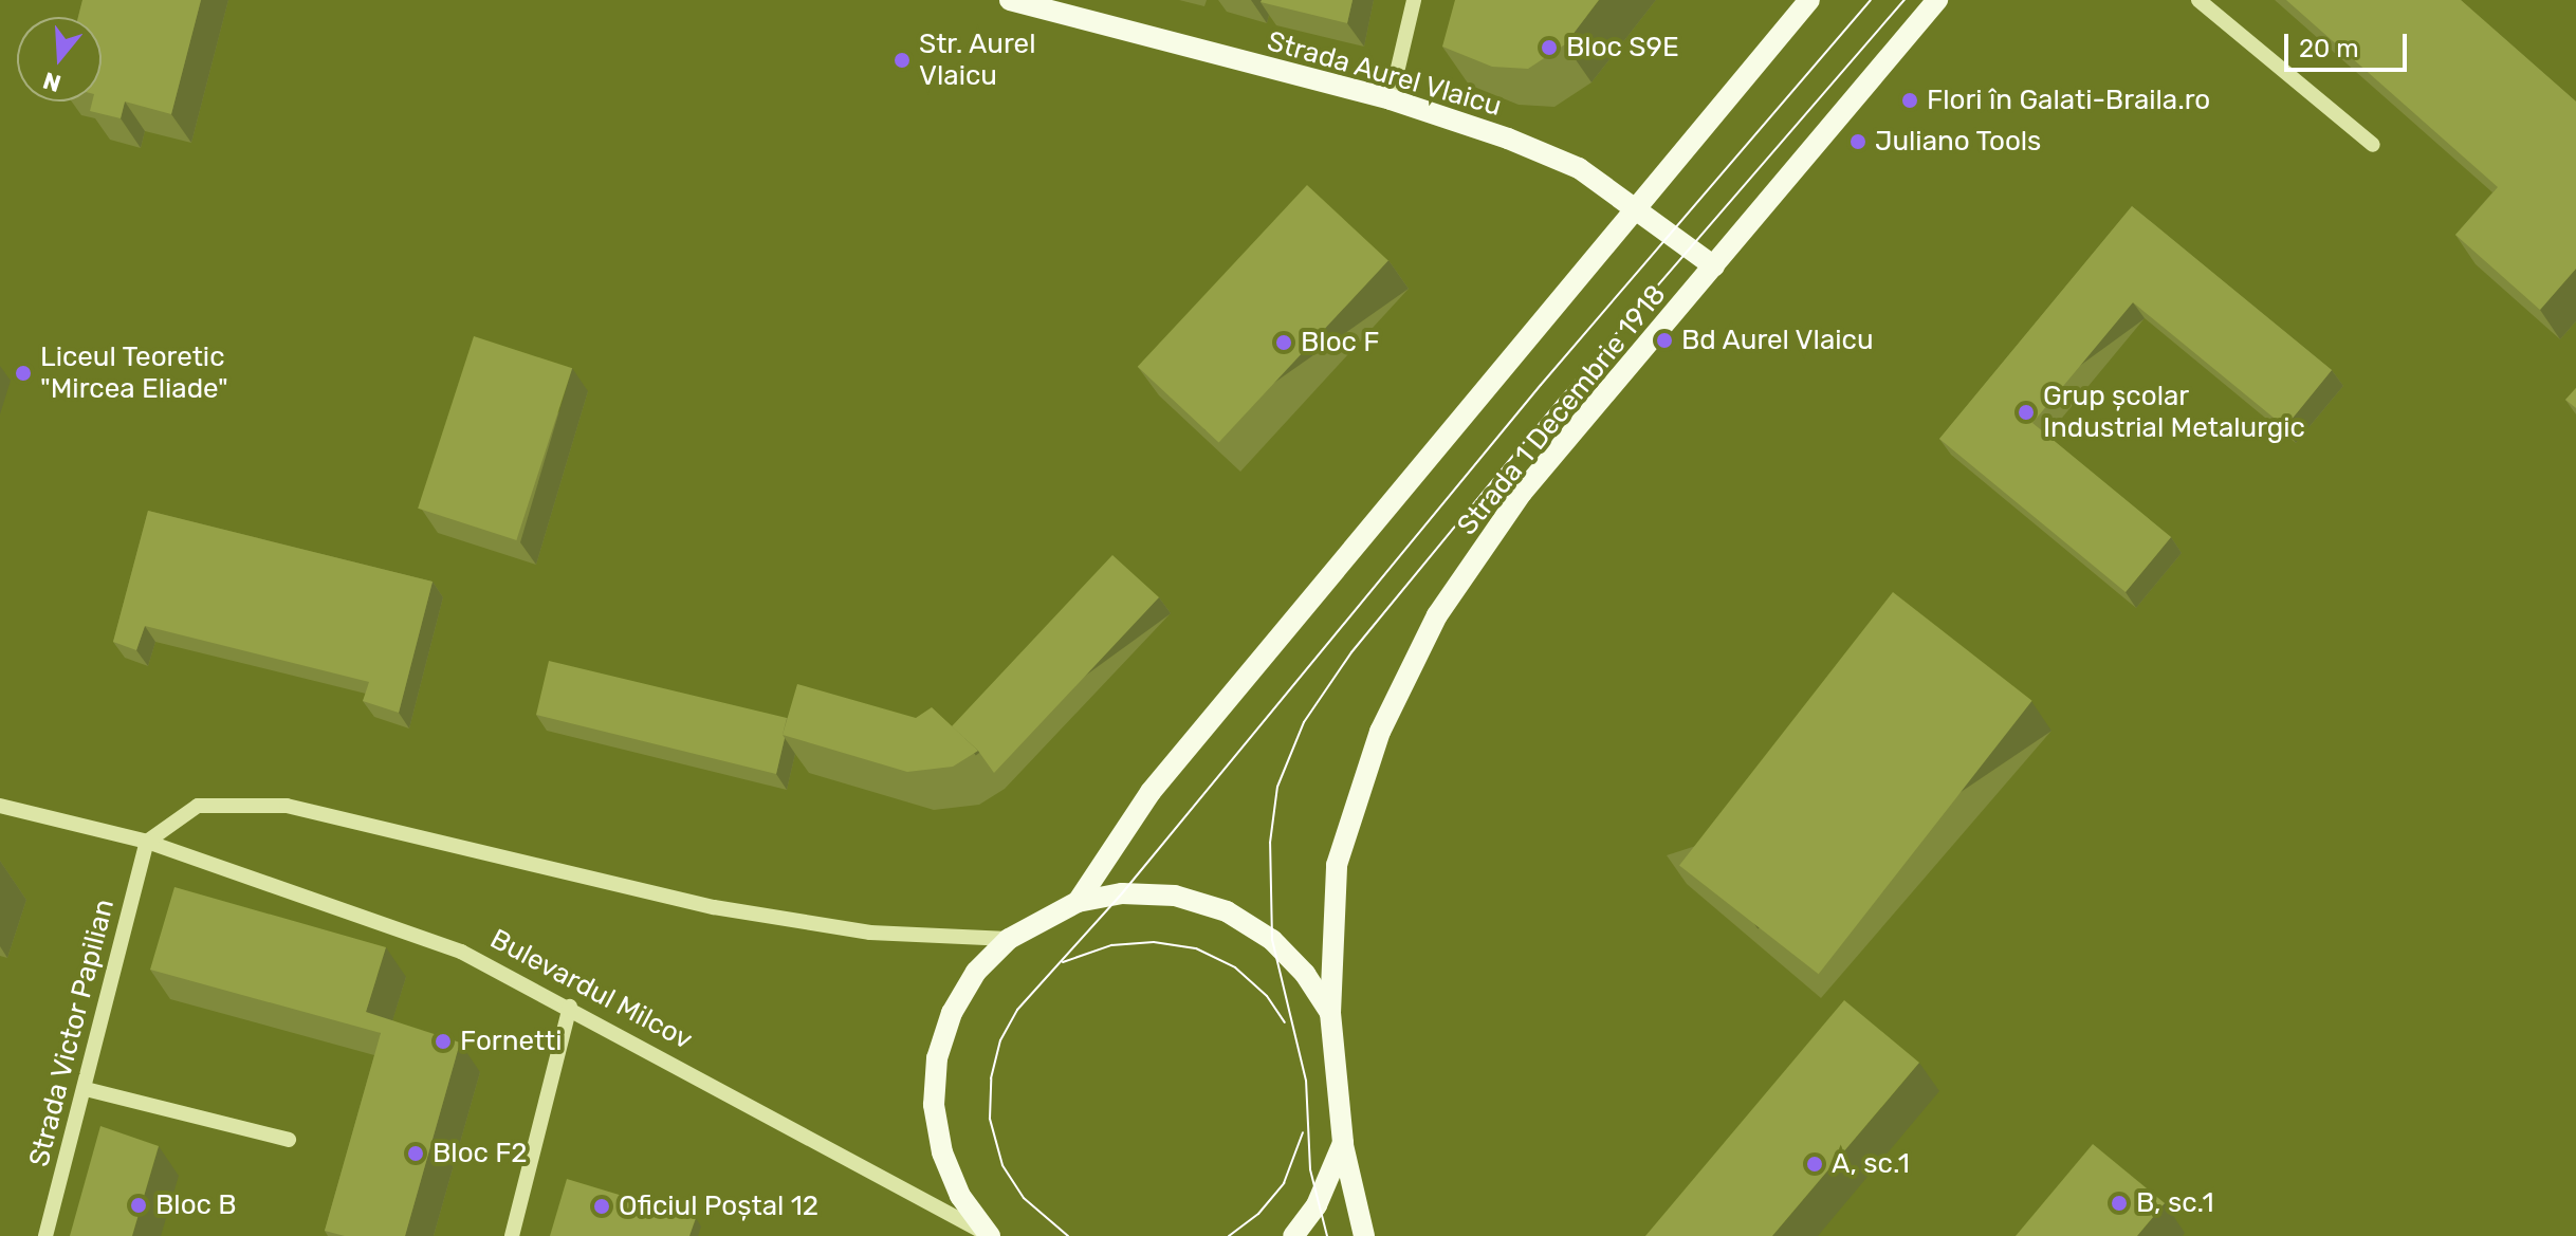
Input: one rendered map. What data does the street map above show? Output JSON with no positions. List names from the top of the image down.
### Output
{
  "streets": {
    "main road": ["Strada Aurel Vlaicu", "Strada 1 Decembrie 1918"],
    "street": ["Bulevardul Milcov", "Strada Victor Papilian"]
  },
  "crossings": [
    ["Strada Aurel Vlaicu", "Strada 1 Decembrie 1918"],
    ["Bulevardul Milcov", "Strada Victor Papilian"]
  ],
  "places": [
    "Bloc S9E",
    "Str. Aurel Vlaicu",
    "Flori în Galati-Braila.ro",
    "Juliano Tools",
    "Bd Aurel Vlaicu",
    "Bloc F",
    "Liceul Teoretic \"Mircea Eliade\"",
    "Grup școlar Industrial Metalurgic",
    "Fornetti",
    "Bloc F2",
    "A, sc.1",
    "B, sc.1",
    "Bloc B",
    "Oficiul Poștal 12"
  ],
  "scale_bar": "20 m",
  "north": "bottom"
}
